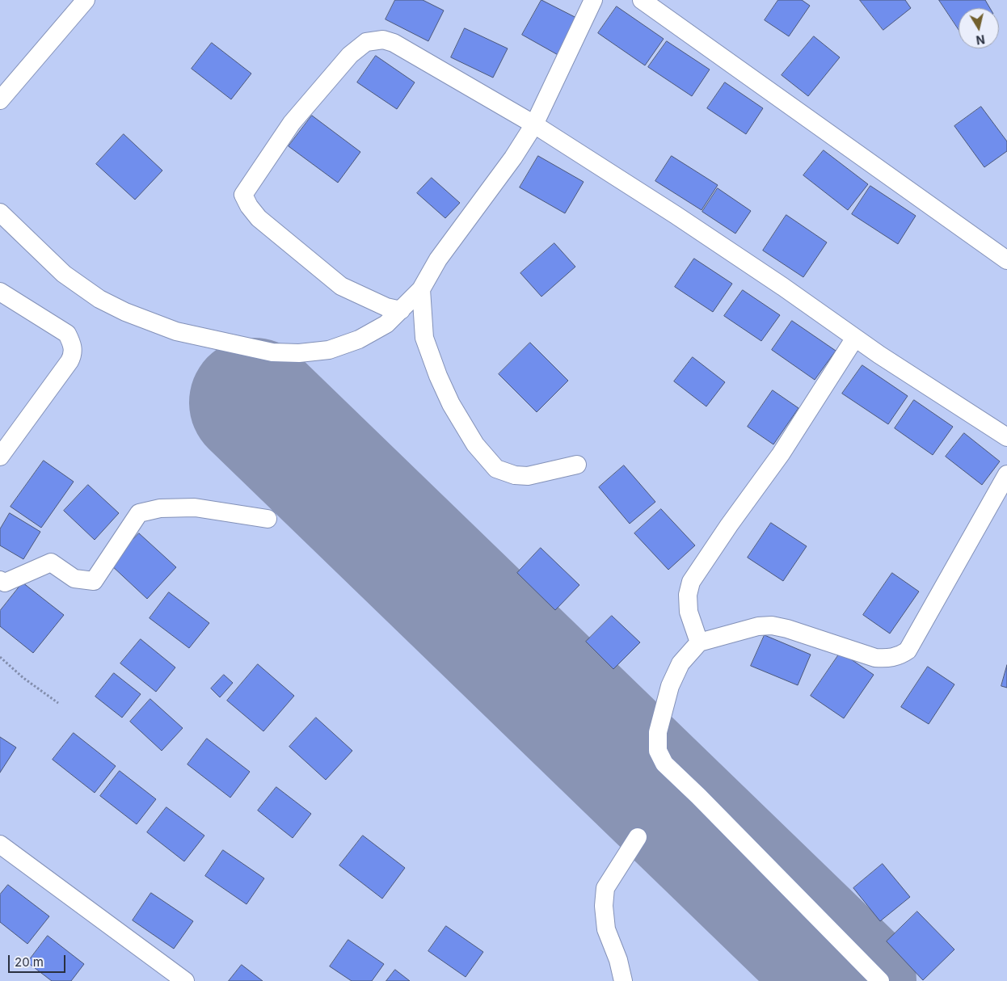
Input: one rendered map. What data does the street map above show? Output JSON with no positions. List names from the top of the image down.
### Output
{
  "scale_bar": "20 m",
  "north": "bottom"
}
